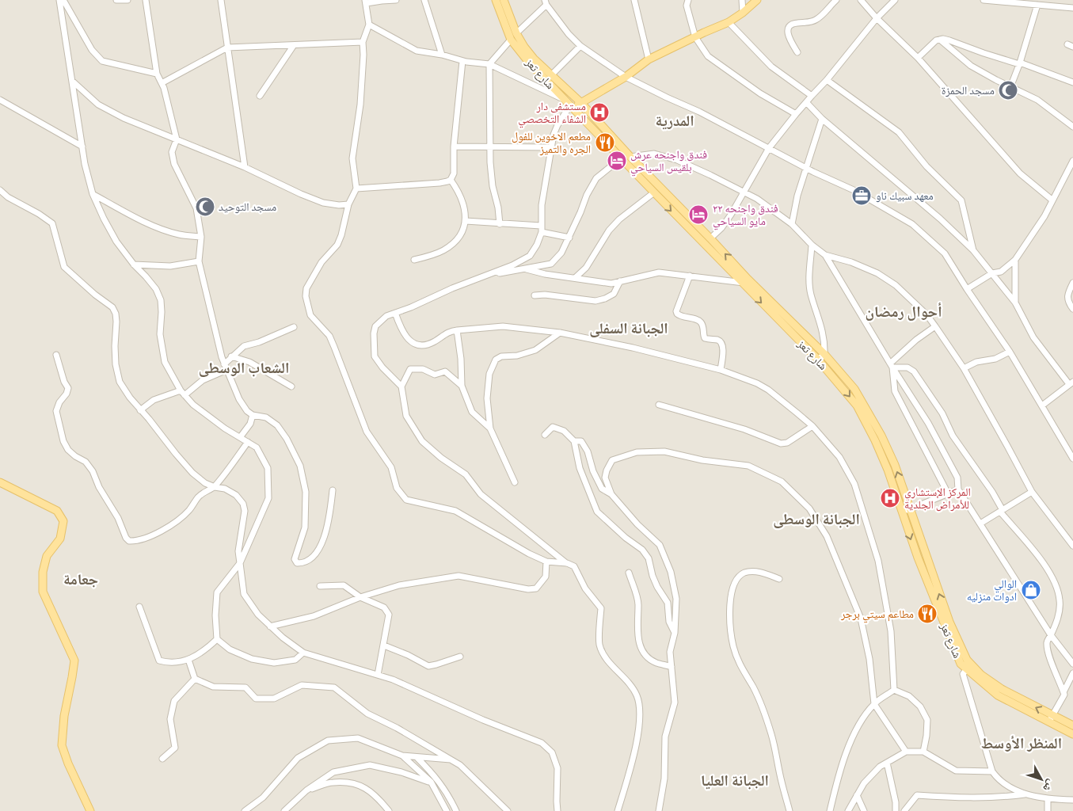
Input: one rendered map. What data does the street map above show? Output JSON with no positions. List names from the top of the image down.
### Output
{
  "streets": {
    "main road": ["شارع تعز"]
  },
  "districts": [
    "المدرية",
    "أحوال رمضان",
    "الجبانة السفلى",
    "الشعاب الوسطى",
    "الجبانة الوسطى",
    "جعامة",
    "المنظر الأوسط",
    "الجبانة العليا"
  ],
  "places": {
    "mosque": ["مسجد الحمزة", "مسجد التوحيد"],
    "hospital": ["مستشفى دار الشفاء التخصصي", "المركز الإستشاري للأمراض الجلدية"],
    "restaurant": ["مطعم الاخوين للفول الجره والتميز", "مطاعم سيتي برجر"],
    "hotel": ["فندق واجنحه عرش بلقيس السياحي", "فندق واجنحه ٢٢ مايو السياحي"],
    "office": ["معهد سبيك ناو"],
    "shop": ["الوالي ادوات منزليه"]
  },
  "north": "bottom right"
}
